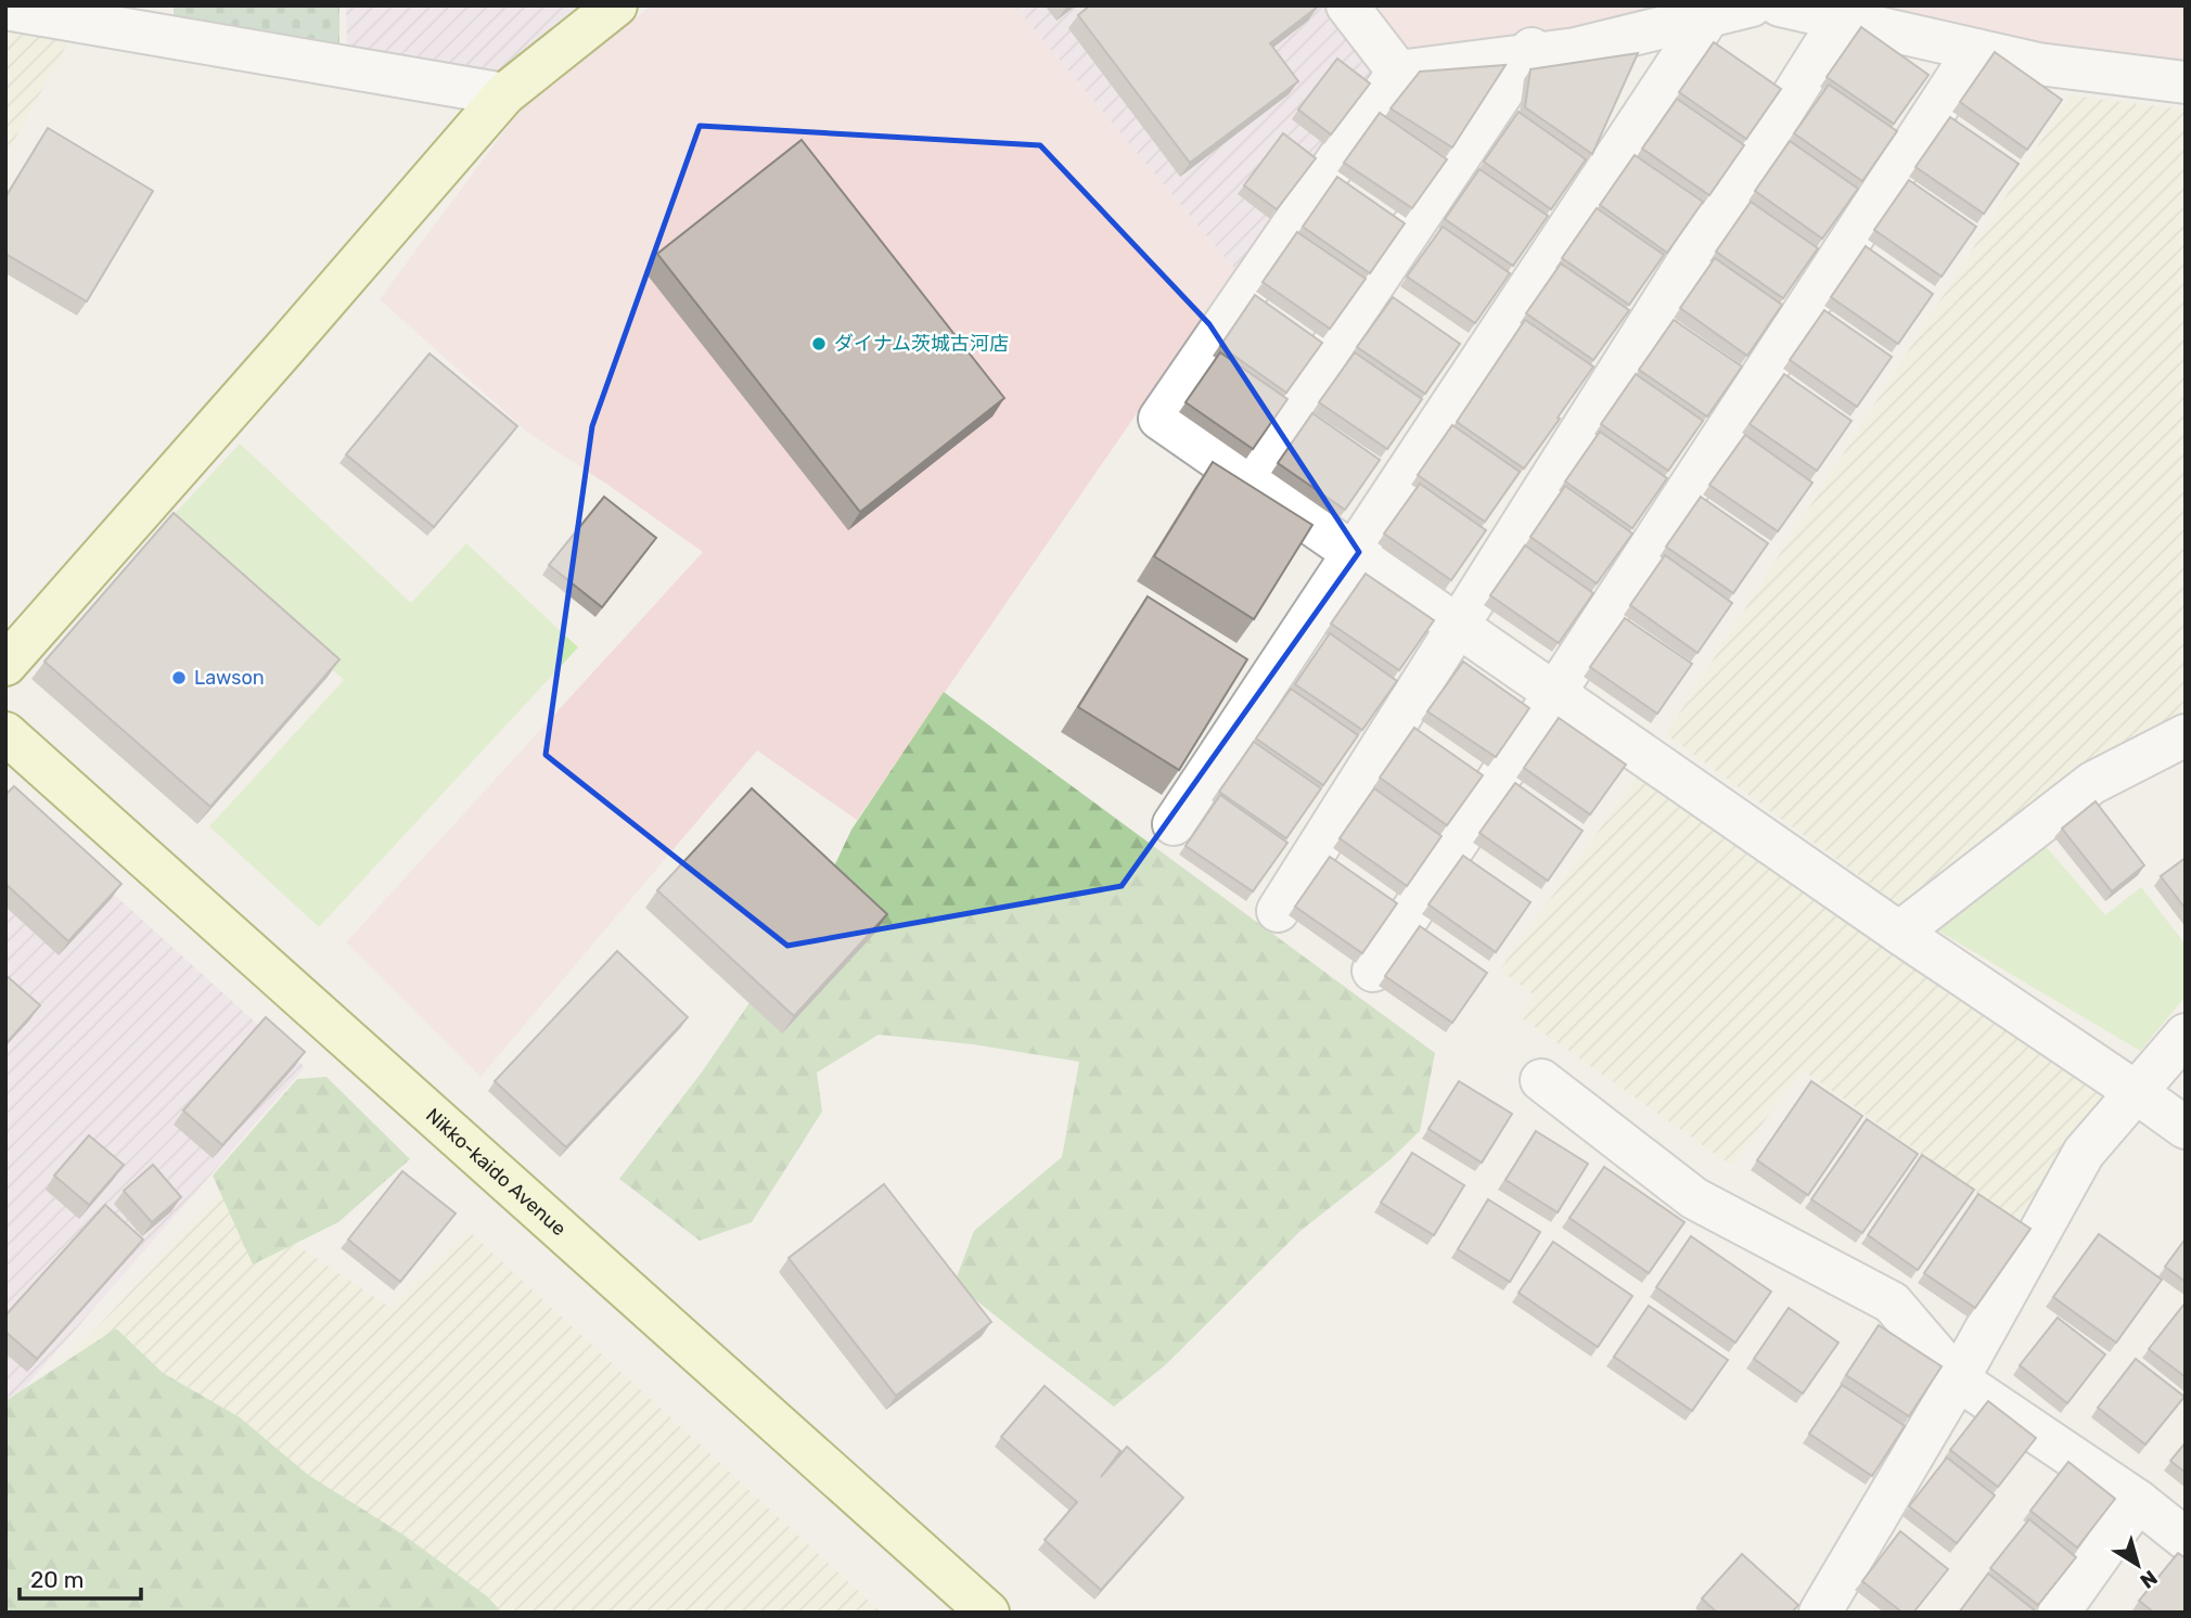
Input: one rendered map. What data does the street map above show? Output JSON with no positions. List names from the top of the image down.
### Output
{
  "streets": {
    "main road": ["Nikko-kaido Avenue"]
  },
  "places": ["ダイナム茨城古河店", "Lawson"],
  "scale_bar": "20 m",
  "north": "bottom right"
}
